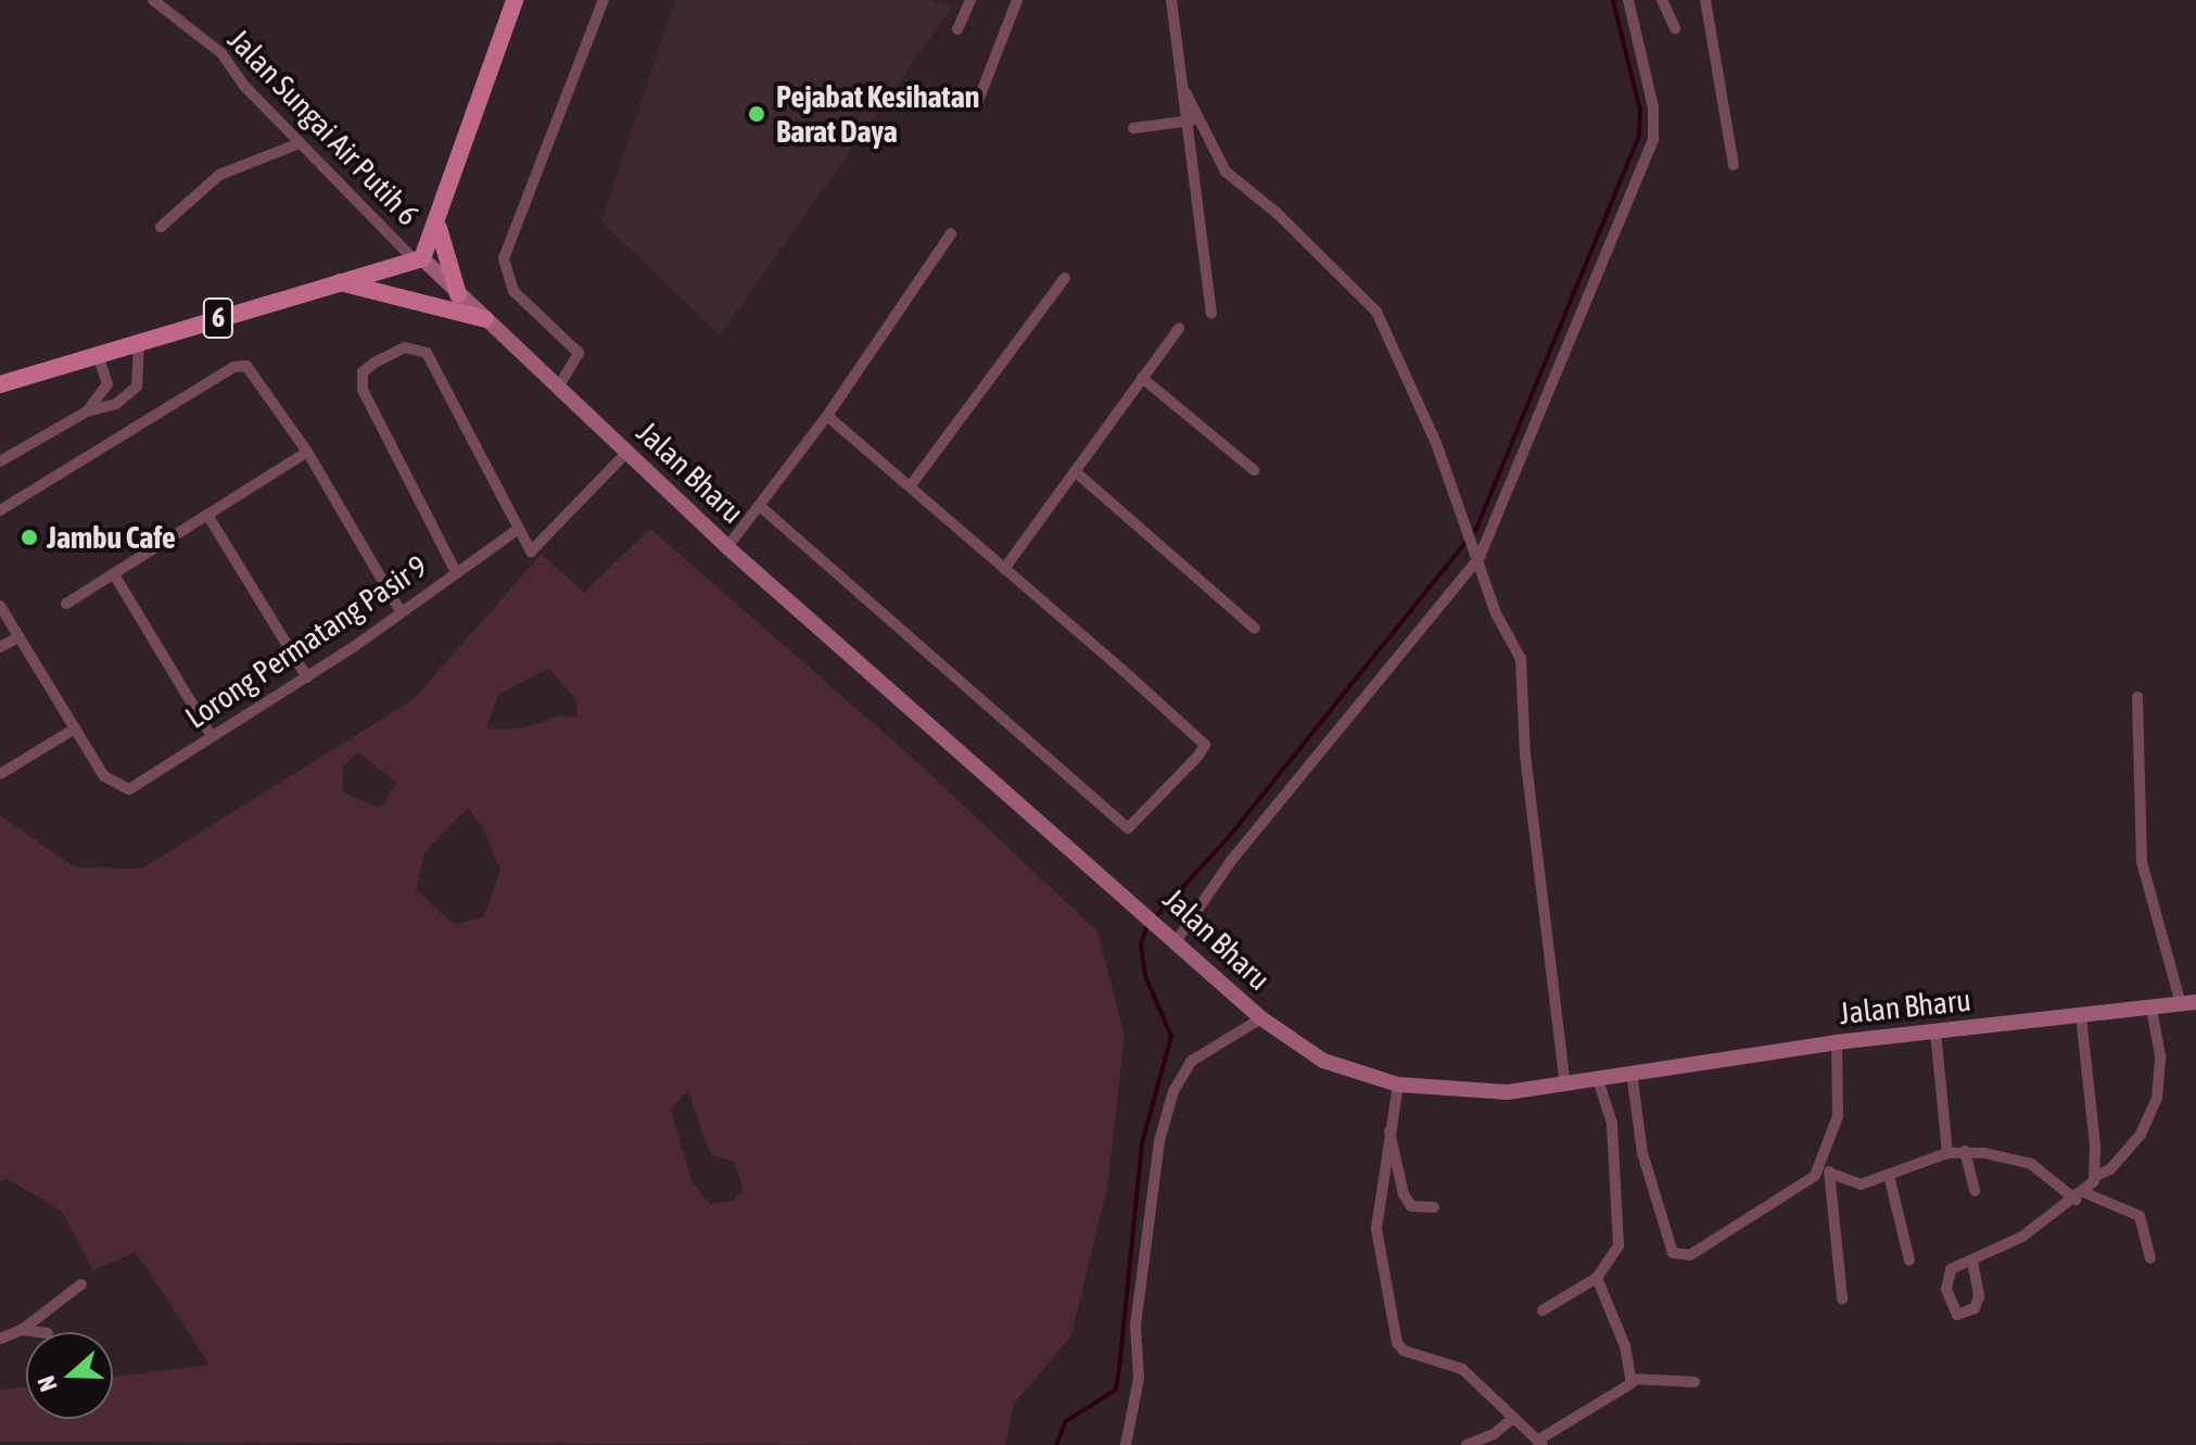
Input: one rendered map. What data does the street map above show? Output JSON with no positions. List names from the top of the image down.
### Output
{
  "streets": {
    "main road": ["6", "Jalan Bharu"],
    "street": ["Jalan Sungai Air Putih 6", "Lorong Permatang Pasir 9"]
  },
  "crossings": [
    ["Jalan Sungai Air Putih 6", "6"],
    ["Jalan Sungai Air Putih 6", "Jalan Bharu"],
    ["6", "Jalan Bharu"]
  ],
  "places": ["Pejabat Kesihatan Barat Daya", "Jambu Cafe"],
  "north": "left"
}
